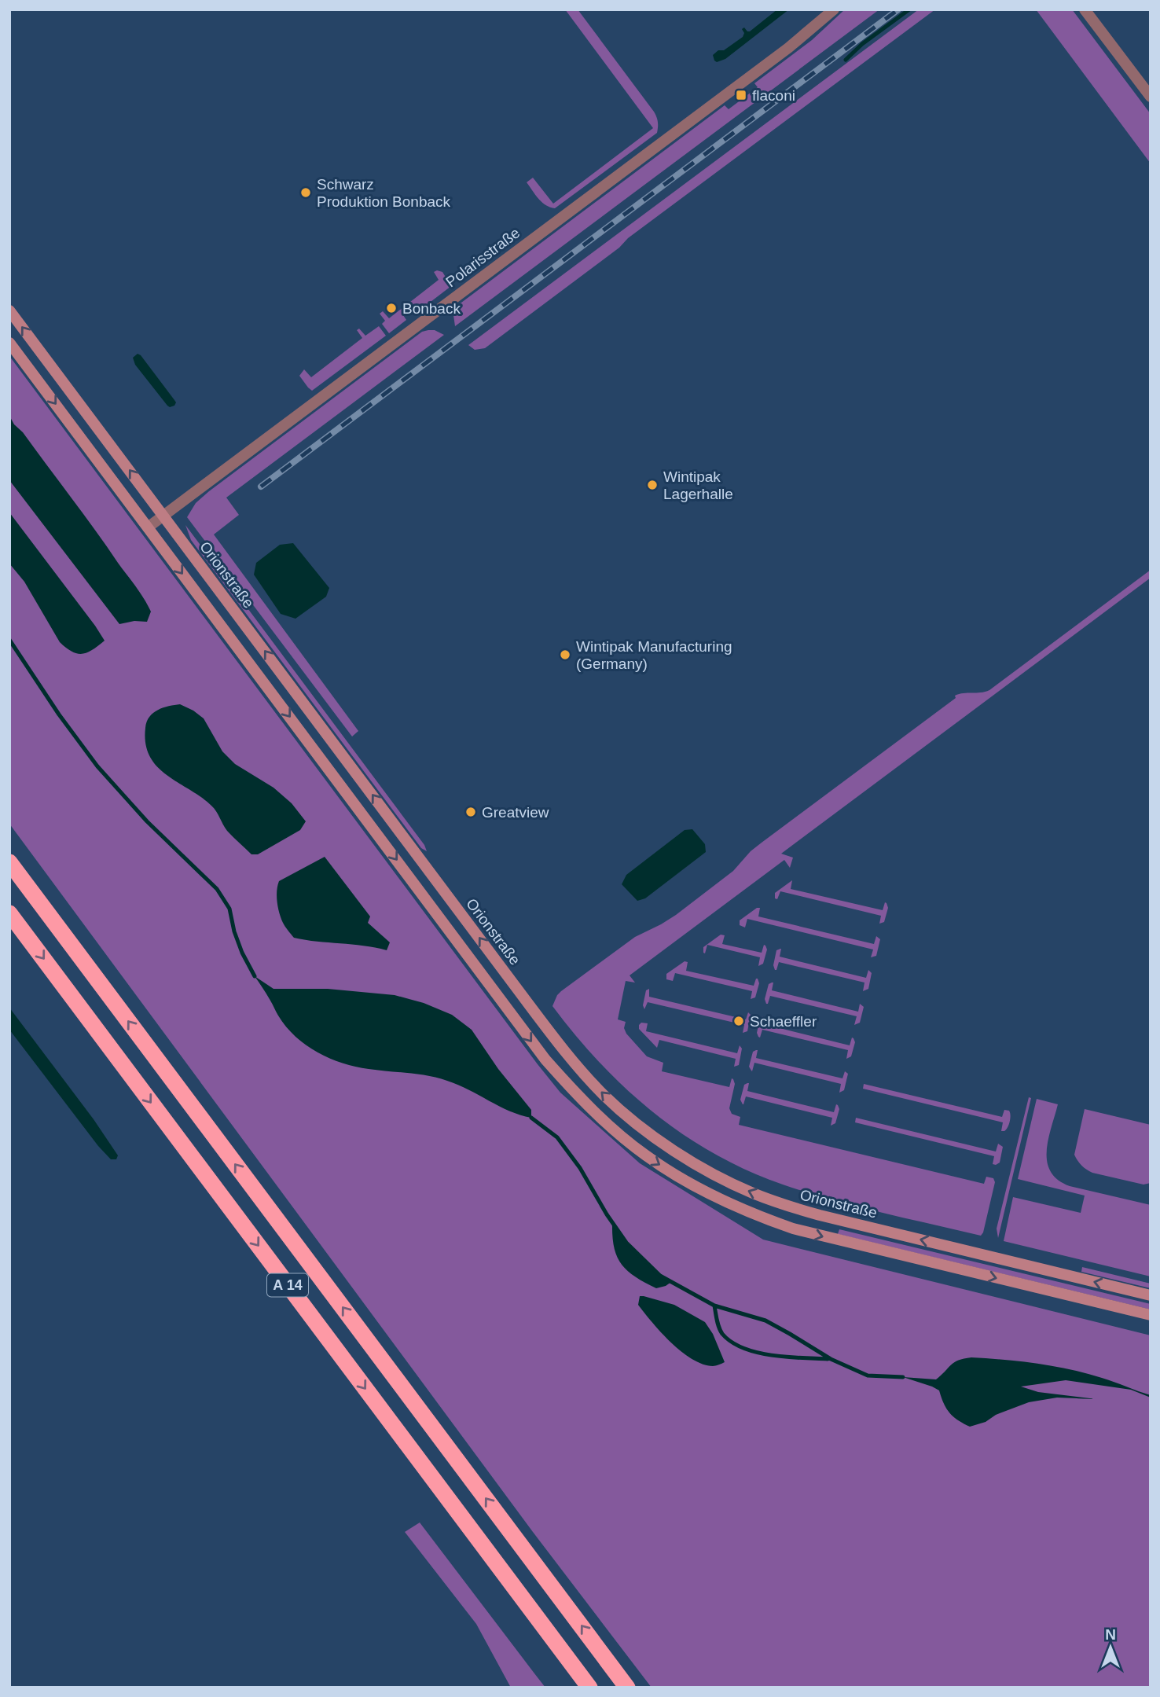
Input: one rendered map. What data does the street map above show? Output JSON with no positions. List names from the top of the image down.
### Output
{
  "streets": {
    "highway": ["A 14"],
    "street": ["Polarisstraße", "Orionstraße"]
  },
  "crossings": [
    ["Polarisstraße", "Orionstraße"]
  ],
  "places": {
    "transit": ["flaconi"],
    "other": [
      "Schwarz Produktion Bonback",
      "Bonback",
      "Wintipak Lagerhalle",
      "Wintipak Manufacturing (Germany)",
      "Greatview",
      "Schaeffler"
    ]
  },
  "north": "top"
}
